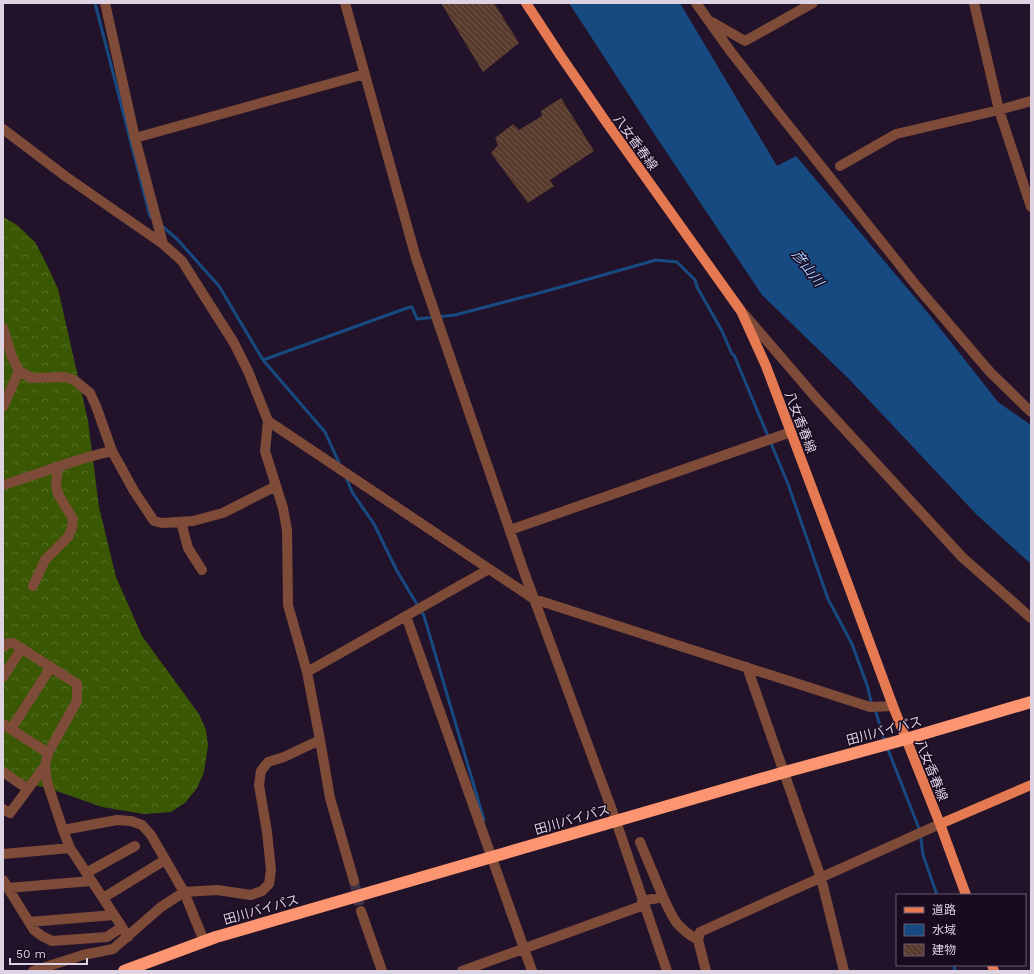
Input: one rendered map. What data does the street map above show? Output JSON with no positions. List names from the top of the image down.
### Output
{
  "streets": {
    "highway": ["田川バイパス"],
    "main road": ["八女香春線"]
  },
  "crossings": [
    ["八女香春線", "田川バイパス"]
  ],
  "water": ["彦山川"],
  "legend": ["道路", "水域", "建物"],
  "scale_bar": "50 m"
}
